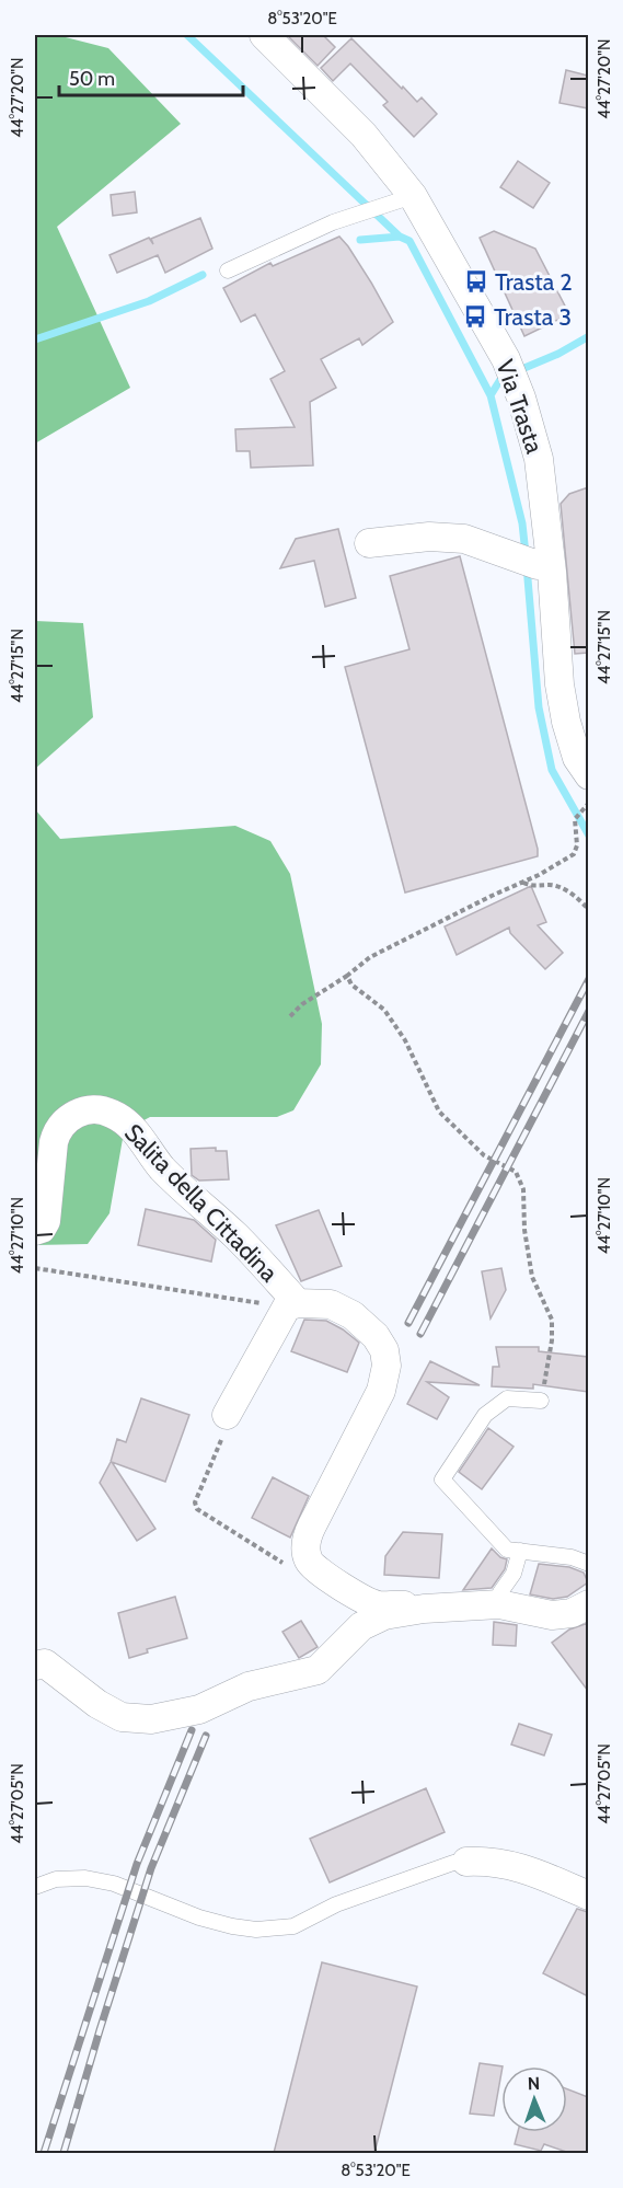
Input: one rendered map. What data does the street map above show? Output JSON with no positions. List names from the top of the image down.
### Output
{
  "streets": {
    "street": ["Via Trasta", "Salita della Cittadina"]
  },
  "places": {
    "bus stop": ["Trasta 2", "Trasta 3"]
  },
  "scale_bar": "50 m",
  "north": "top",
  "coordinates": [
    "8°53'20\"E",
    "44°27'20\"N",
    "44°27'15\"N",
    "44°27'10\"N",
    "44°27'05\"N"
  ]
}
